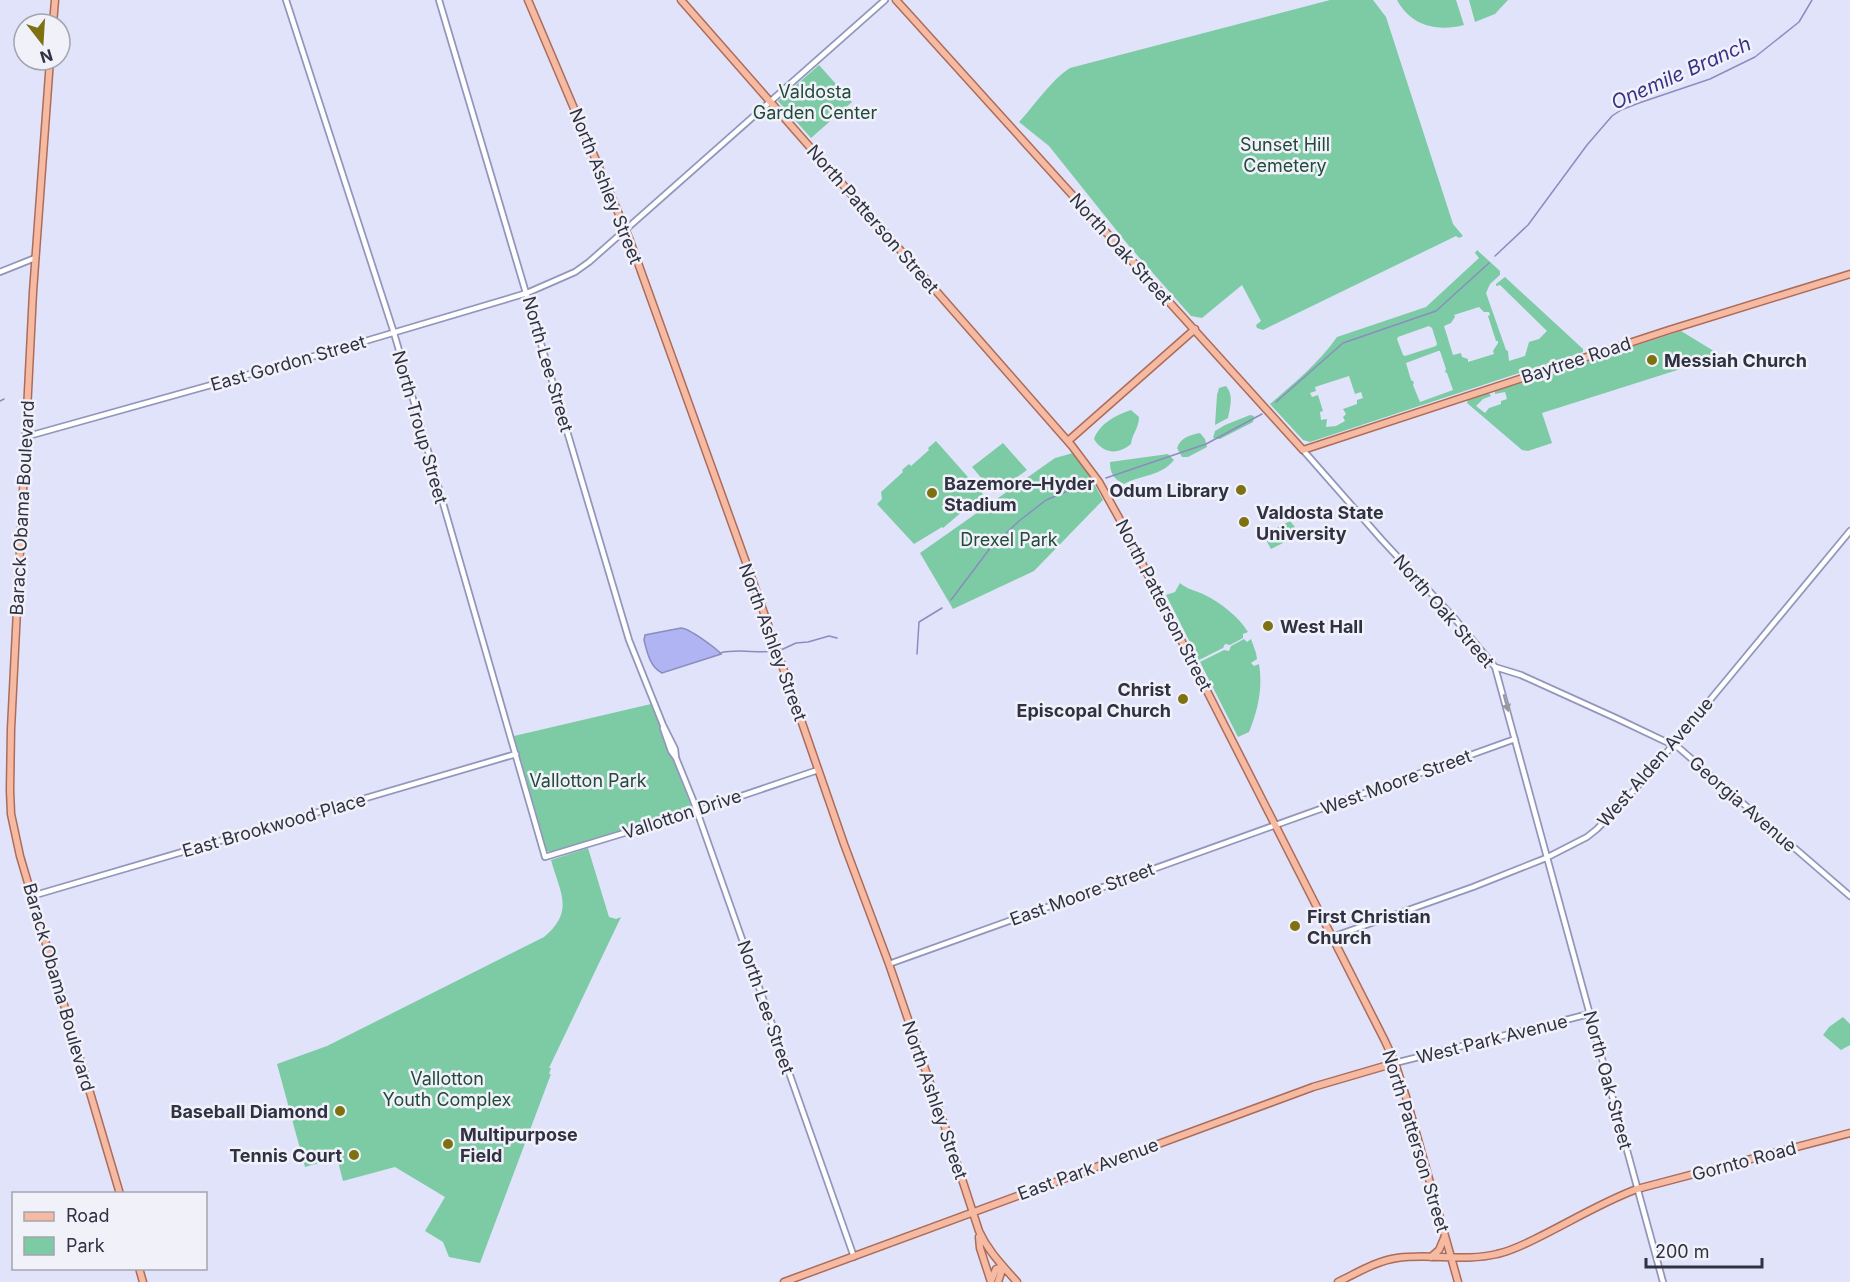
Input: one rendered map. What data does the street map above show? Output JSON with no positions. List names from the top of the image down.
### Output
{
  "streets": {
    "main road": [
      "North Ashley Street",
      "North Patterson Street",
      "North Oak Street",
      "Baytree Road",
      "Barack Obama Boulevard",
      "Gornto Road",
      "East Park Avenue"
    ],
    "street": [
      "East Gordon Street",
      "North Lee Street",
      "North Troup Street",
      "West Alden Avenue",
      "West Moore Street",
      "Georgia Avenue",
      "Vallotton Drive",
      "East Brookwood Place",
      "East Moore Street",
      "West Park Avenue"
    ]
  },
  "crossings": [
    ["North Ashley Street", "East Gordon Street"],
    ["North Ashley Street", "Vallotton Drive"],
    ["North Ashley Street", "East Moore Street"],
    ["North Ashley Street", "East Park Avenue"],
    ["North Patterson Street", "East Gordon Street"],
    ["North Patterson Street", "West Alden Avenue"],
    ["North Patterson Street", "West Moore Street"],
    ["North Patterson Street", "East Moore Street"],
    ["North Patterson Street", "West Park Avenue"],
    ["North Patterson Street", "Gornto Road"],
    ["North Patterson Street", "East Park Avenue"],
    ["North Oak Street", "Baytree Road"],
    ["North Oak Street", "West Alden Avenue"],
    ["North Oak Street", "West Moore Street"],
    ["North Oak Street", "Georgia Avenue"],
    ["North Oak Street", "West Park Avenue"],
    ["North Oak Street", "Gornto Road"],
    ["East Gordon Street", "North Lee Street"],
    ["East Gordon Street", "North Troup Street"],
    ["East Gordon Street", "Barack Obama Boulevard"],
    ["North Lee Street", "Vallotton Drive"],
    ["North Lee Street", "East Park Avenue"],
    ["North Troup Street", "Vallotton Drive"],
    ["North Troup Street", "East Brookwood Place"],
    ["Barack Obama Boulevard", "East Brookwood Place"],
    ["West Alden Avenue", "Georgia Avenue"],
    ["West Moore Street", "East Moore Street"],
    ["West Park Avenue", "East Park Avenue"]
  ],
  "water": ["Onemile Branch"],
  "parks": [
    "Valdosta Garden Center",
    "Sunset Hill Cemetery",
    "Drexel Park",
    "Vallotton Park",
    "Vallotton Youth Complex"
  ],
  "places": [
    "Messiah Church",
    "Odum Library",
    "Bazemore–Hyder Stadium",
    "Valdosta State University",
    "West Hall",
    "Christ Episcopal Church",
    "First Christian Church",
    "Baseball Diamond",
    "Multipurpose Field",
    "Tennis Court"
  ],
  "legend": ["Road", "Park"],
  "scale_bar": "200 m",
  "north": "bottom"
}
